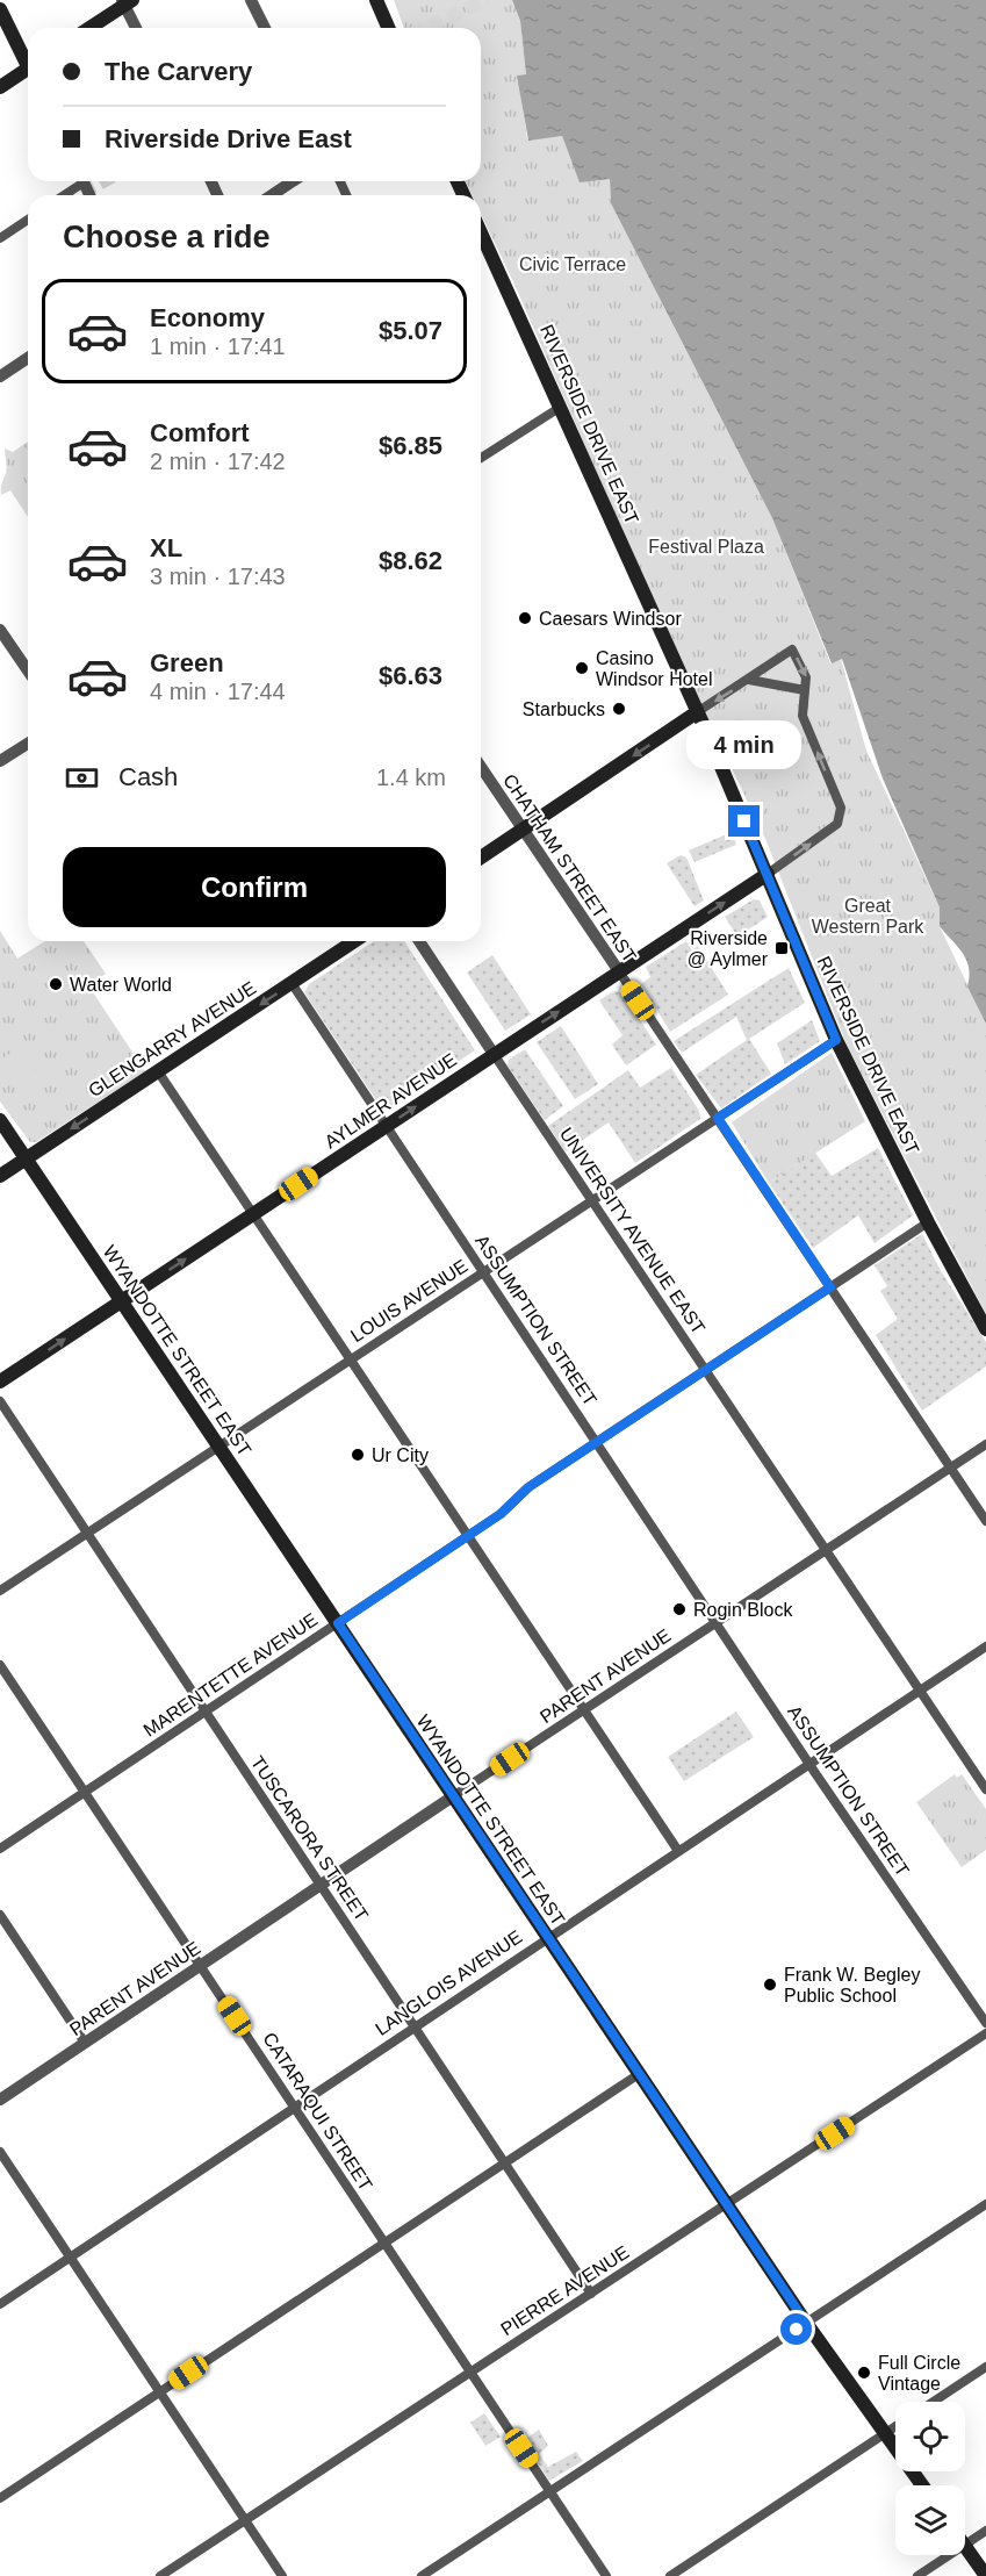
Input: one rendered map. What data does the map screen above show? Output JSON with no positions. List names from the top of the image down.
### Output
{
  "streets": {
    "main road": [
      "RIVERSIDE DRIVE EAST",
      "GLENGARRY AVENUE",
      "AYLMER AVENUE",
      "WYANDOTTE STREET EAST"
    ],
    "street": [
      "CHATHAM STREET EAST",
      "UNIVERSITY AVENUE EAST",
      "LOUIS AVENUE",
      "ASSUMPTION STREET",
      "MARENTETTE AVENUE",
      "PARENT AVENUE",
      "TUSCARORA STREET",
      "LANGLOIS AVENUE",
      "CATARAQUI STREET",
      "PIERRE AVENUE"
    ]
  },
  "crossings": [
    ["RIVERSIDE DRIVE EAST", "AYLMER AVENUE"],
    ["RIVERSIDE DRIVE EAST", "LOUIS AVENUE"],
    ["RIVERSIDE DRIVE EAST", "MARENTETTE AVENUE"],
    ["CHATHAM STREET EAST", "AYLMER AVENUE"],
    ["CHATHAM STREET EAST", "LOUIS AVENUE"],
    ["CHATHAM STREET EAST", "MARENTETTE AVENUE"],
    ["CHATHAM STREET EAST", "PARENT AVENUE"],
    ["GLENGARRY AVENUE", "ASSUMPTION STREET"],
    ["GLENGARRY AVENUE", "WYANDOTTE STREET EAST"],
    ["AYLMER AVENUE", "UNIVERSITY AVENUE EAST"],
    ["AYLMER AVENUE", "ASSUMPTION STREET"],
    ["AYLMER AVENUE", "WYANDOTTE STREET EAST"],
    ["UNIVERSITY AVENUE EAST", "LOUIS AVENUE"],
    ["UNIVERSITY AVENUE EAST", "MARENTETTE AVENUE"],
    ["UNIVERSITY AVENUE EAST", "PARENT AVENUE"],
    ["UNIVERSITY AVENUE EAST", "LANGLOIS AVENUE"],
    ["LOUIS AVENUE", "ASSUMPTION STREET"],
    ["LOUIS AVENUE", "WYANDOTTE STREET EAST"],
    ["LOUIS AVENUE", "TUSCARORA STREET"],
    ["ASSUMPTION STREET", "MARENTETTE AVENUE"],
    ["ASSUMPTION STREET", "PARENT AVENUE"],
    ["ASSUMPTION STREET", "LANGLOIS AVENUE"],
    ["WYANDOTTE STREET EAST", "MARENTETTE AVENUE"],
    ["WYANDOTTE STREET EAST", "PARENT AVENUE"],
    ["WYANDOTTE STREET EAST", "LANGLOIS AVENUE"],
    ["WYANDOTTE STREET EAST", "PIERRE AVENUE"],
    ["MARENTETTE AVENUE", "TUSCARORA STREET"],
    ["MARENTETTE AVENUE", "CATARAQUI STREET"],
    ["PARENT AVENUE", "TUSCARORA STREET"],
    ["PARENT AVENUE", "CATARAQUI STREET"],
    ["TUSCARORA STREET", "LANGLOIS AVENUE"],
    ["TUSCARORA STREET", "PIERRE AVENUE"],
    ["LANGLOIS AVENUE", "CATARAQUI STREET"],
    ["CATARAQUI STREET", "PIERRE AVENUE"]
  ],
  "one_way": ["GLENGARRY AVENUE", "AYLMER AVENUE"],
  "parks": ["Civic Terrace", "Festival Plaza", "Great Western Park"],
  "places": {
    "other": [
      "Caesars Windsor",
      "Casino Windsor Hotel",
      "Starbucks",
      "Water World",
      "Ur City",
      "Rogin Block",
      "Frank W. Begley Public School",
      "Full Circle Vintage"
    ],
    "transit": ["Riverside @ Aylmer"]
  },
  "page": {
    "banner": ["The Carvery", "Riverside Drive East"],
    "heading": "Choose a ride",
    "list": [
      {
        "name": "Economy",
        "note": "1 min · 17:41",
        "value": "$5.07"
      },
      {
        "name": "Comfort",
        "note": "2 min · 17:42",
        "value": "$6.85"
      },
      {
        "name": "XL",
        "note": "3 min · 17:43",
        "value": "$8.62"
      },
      {
        "name": "Green",
        "note": "4 min · 17:44",
        "value": "$6.63"
      }
    ],
    "bubble": "4 min",
    "pay": ["Cash", "1.4 km"],
    "buttons": "Confirm"
  }
}
